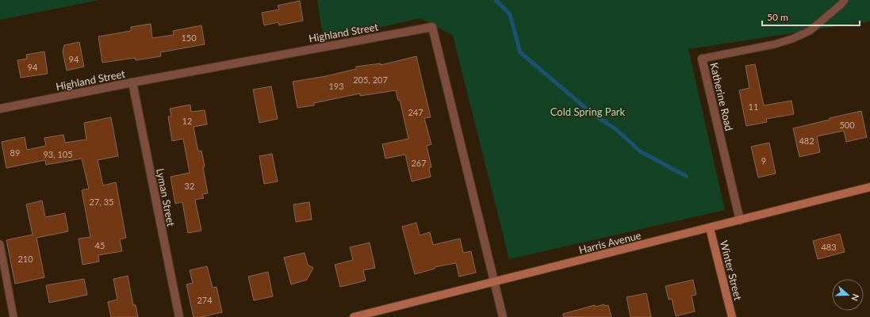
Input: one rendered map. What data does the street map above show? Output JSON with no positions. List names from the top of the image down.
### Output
{
  "streets": {
    "main road": ["Harris Avenue", "Winter Street"],
    "street": ["Highland Street", "Katherine Road", "Lyman Street"]
  },
  "crossings": [
    ["Highland Street", "Lyman Street"],
    ["Highland Street", "Harris Avenue"],
    ["Katherine Road", "Harris Avenue"],
    ["Harris Avenue", "Winter Street"]
  ],
  "parks": ["Cold Spring Park"],
  "house_numbers": [
    "150",
    "94",
    "94",
    "205, 207",
    "193",
    "11",
    "247",
    "12",
    "500",
    "482",
    "89",
    "93, 105",
    "9",
    "267",
    "32",
    "27, 35",
    "45",
    "483",
    "210",
    "274"
  ],
  "scale_bar": "50 m",
  "north": "right"
}
